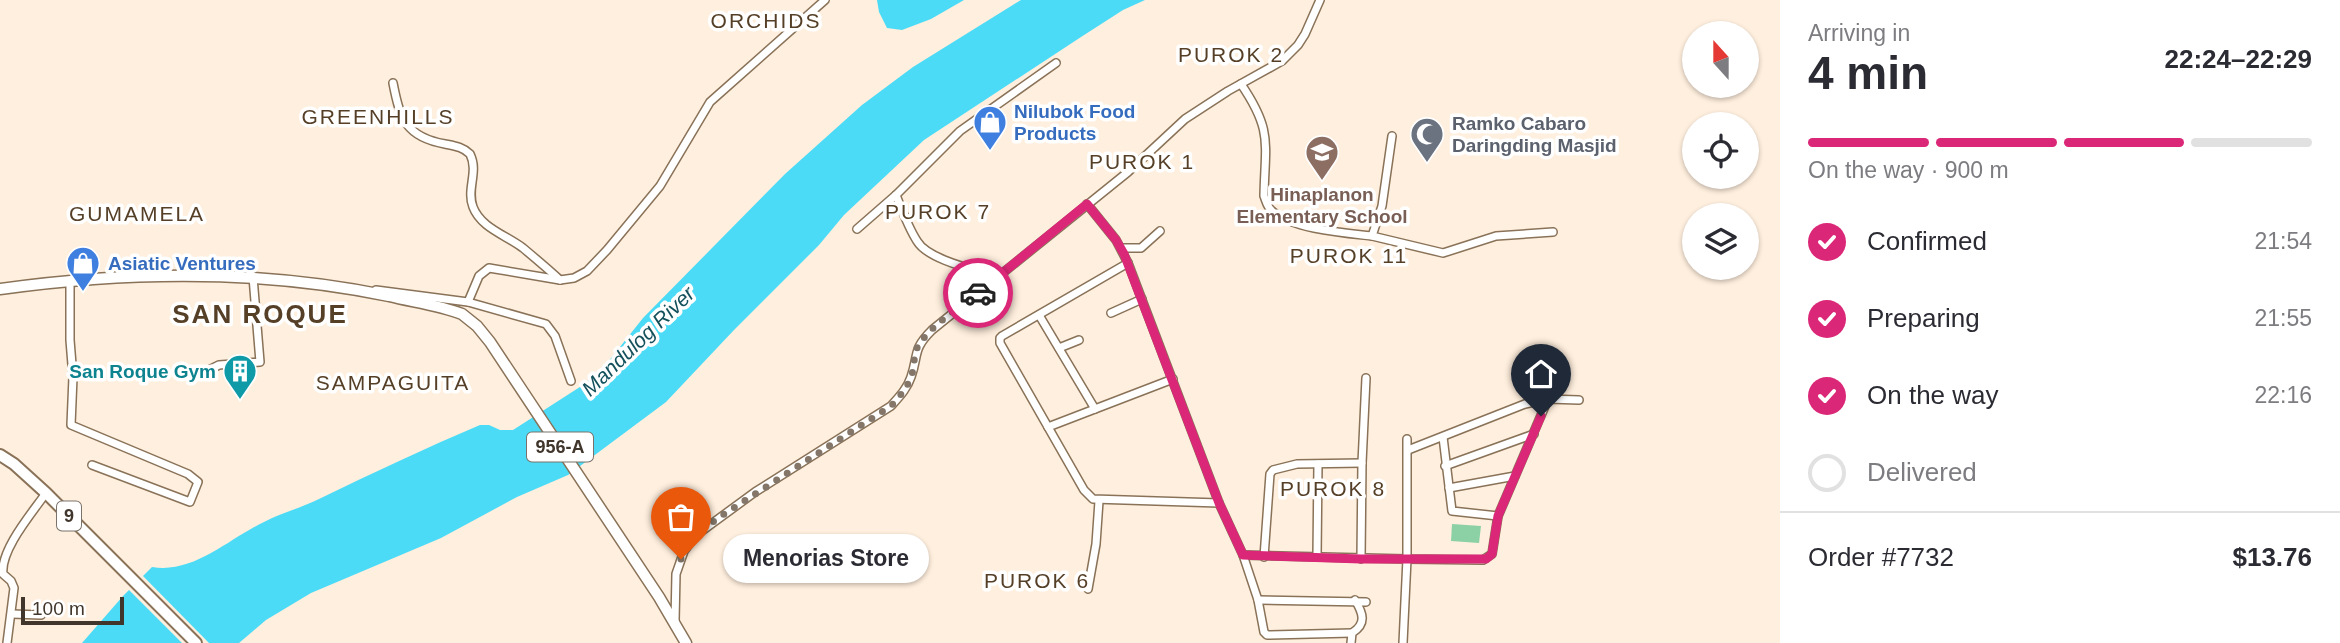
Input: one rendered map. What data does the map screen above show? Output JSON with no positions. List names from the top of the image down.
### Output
{
  "streets": {
    "highway": ["9"],
    "main road": ["956-A"]
  },
  "districts": [
    "ORCHIDS",
    "PUROK 2",
    "GREENHILLS",
    "PUROK 1",
    "PUROK 7",
    "GUMAMELA",
    "PUROK 11",
    "SAN ROQUE",
    "SAMPAGUITA",
    "PUROK 8",
    "PUROK 6"
  ],
  "water": ["Mandulog River"],
  "places": {
    "shop": ["Nilubok Food Products", "Asiatic Ventures"],
    "mosque": ["Ramko Cabaro Daringding Masjid"],
    "school or university": ["Hinaplanon Elementary School"],
    "building": ["San Roque Gym"],
    "other": ["Menorias Store"]
  },
  "scale_bar": "100 m",
  "north": "top",
  "page": {
    "heading": ["4 min", "Arriving in", "22:24–22:29"],
    "panel": ["Order #7732", "$13.76"],
    "bar": "On the way · 900 m",
    "list": [
      ["Confirmed", "21:54"],
      ["Preparing", "21:55"],
      ["On the way", "22:16"],
      "Delivered"
    ],
    "bubble": "Menorias Store",
    "scale": "100 m"
  }
}
